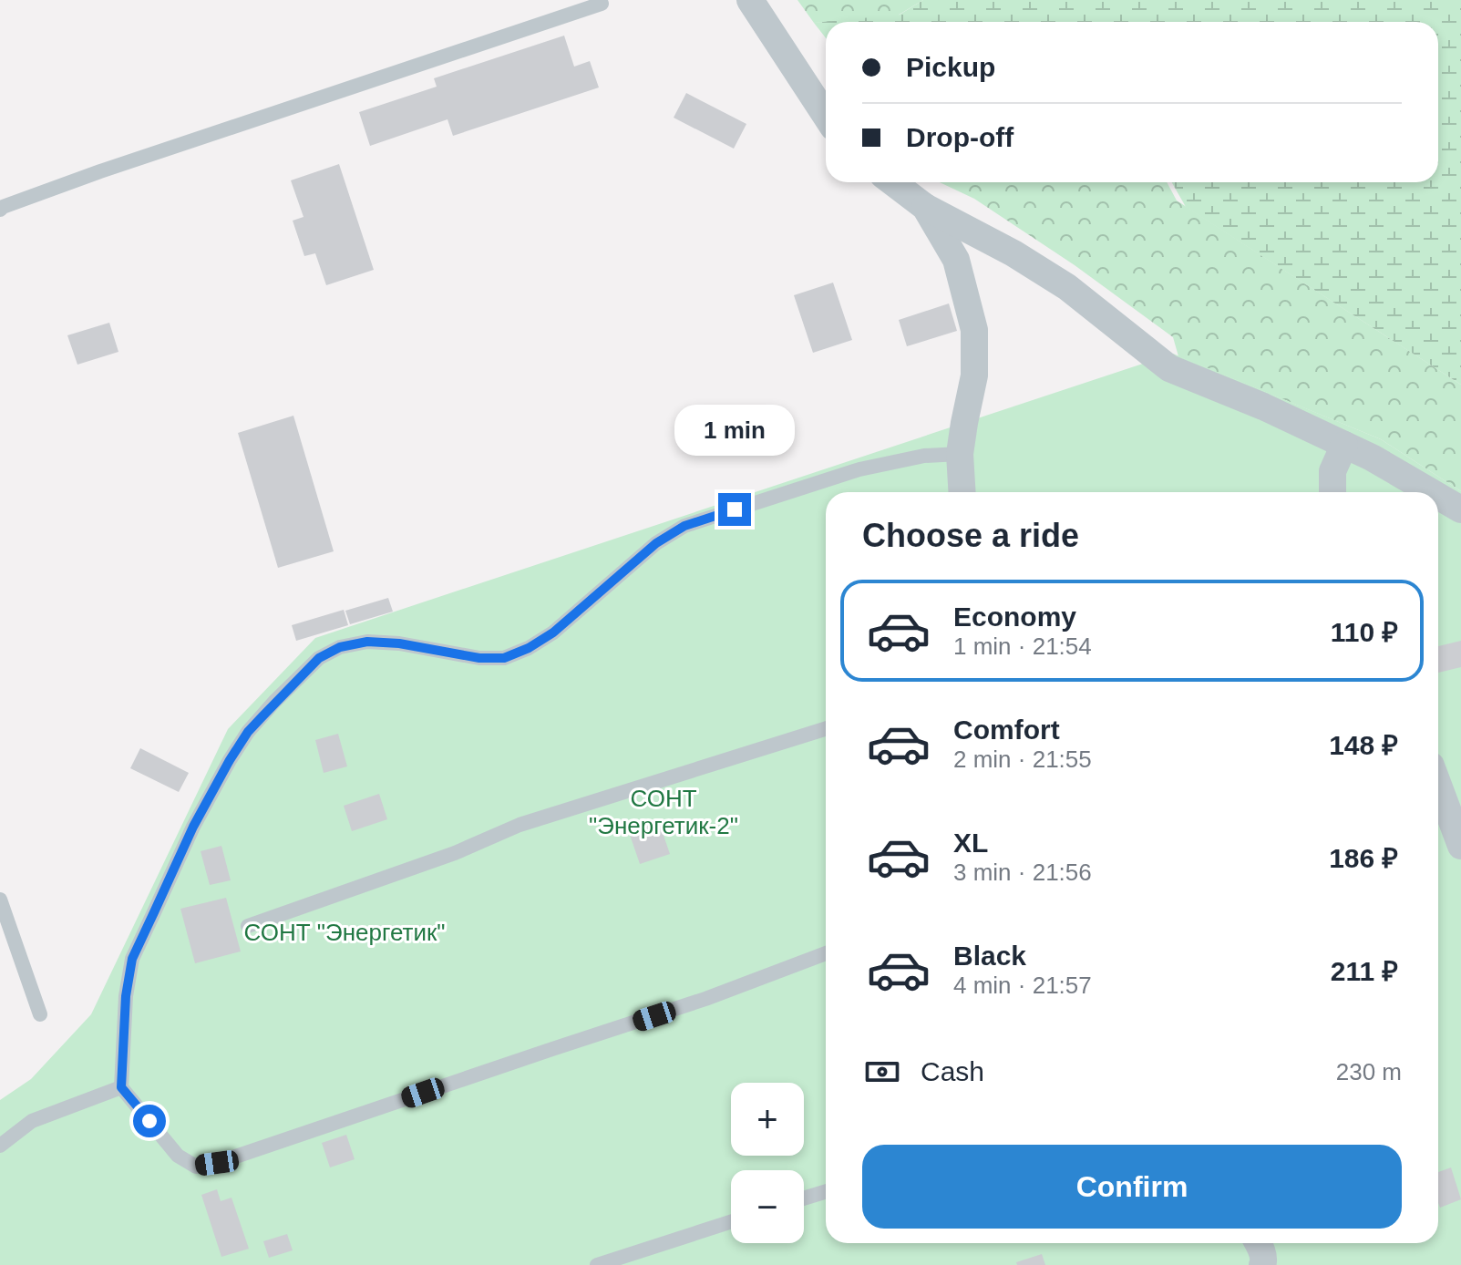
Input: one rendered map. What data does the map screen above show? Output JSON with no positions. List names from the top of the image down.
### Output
{
  "parks": ["СОНТ \"Энергетик-2\"", "СОНТ \"Энергетик\""],
  "page": {
    "banner": ["Pickup", "Drop-off"],
    "bubble": "1 min",
    "heading": "Choose a ride",
    "list": [
      {
        "name": "Economy",
        "note": "1 min · 21:54",
        "value": "110 ₽"
      },
      {
        "name": "Comfort",
        "note": "2 min · 21:55",
        "value": "148 ₽"
      },
      {
        "name": "XL",
        "note": "3 min · 21:56",
        "value": "186 ₽"
      },
      {
        "name": "Black",
        "note": "4 min · 21:57",
        "value": "211 ₽"
      }
    ],
    "pay": ["Cash", "230 m"],
    "map_buttons": ["+", "−"],
    "buttons": "Confirm"
  }
}
